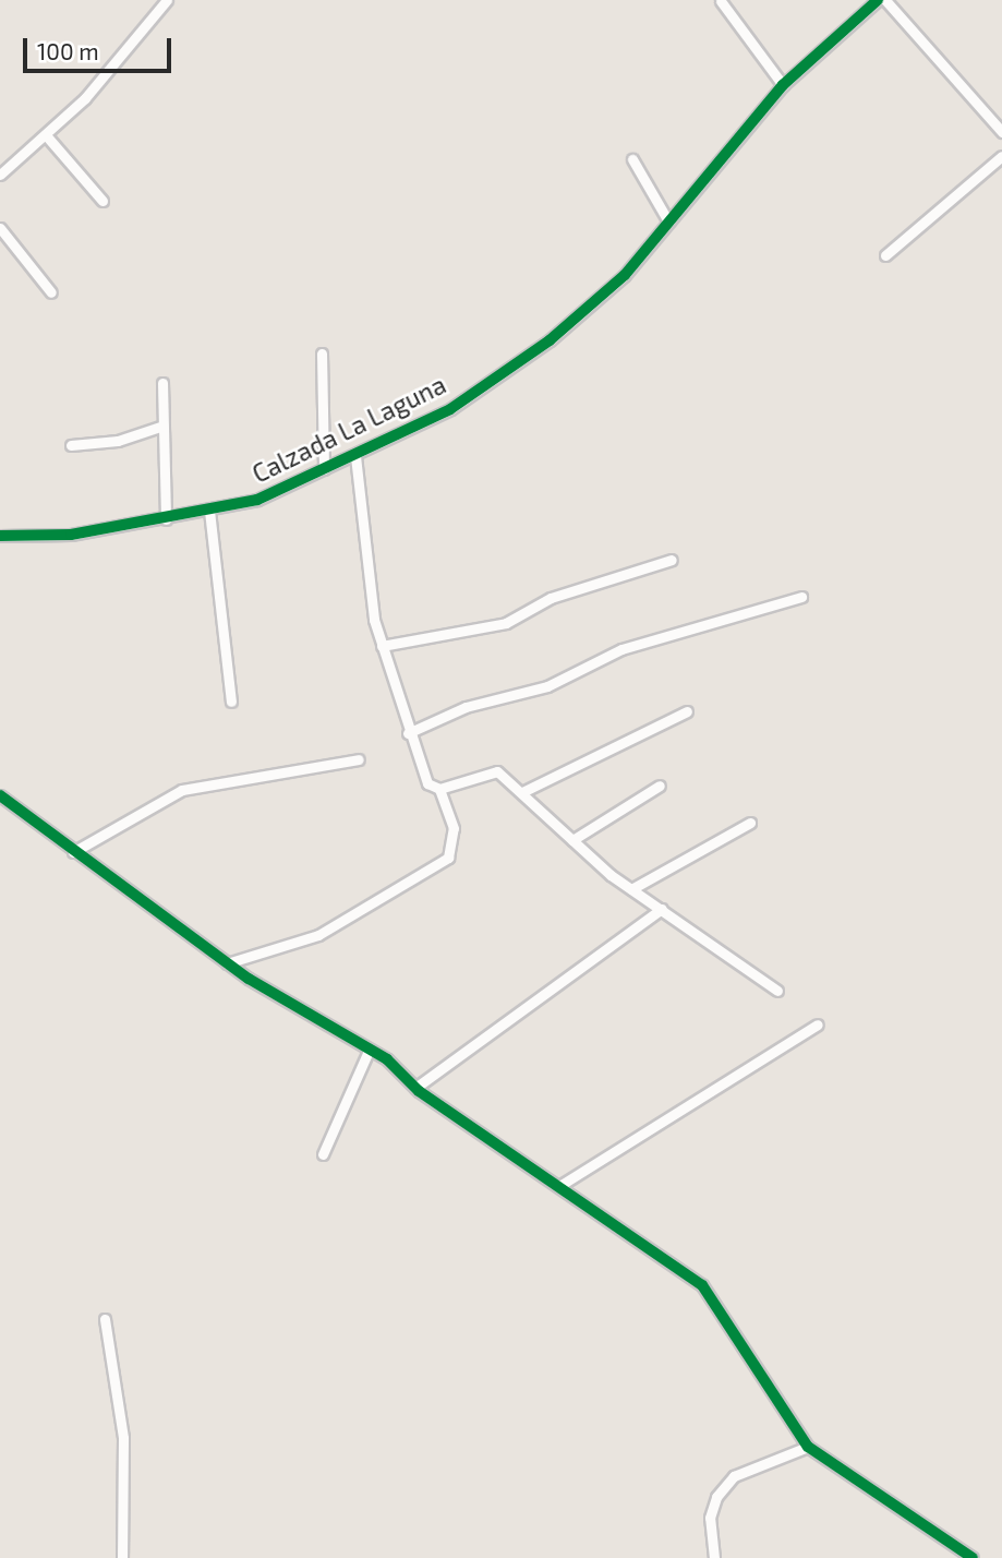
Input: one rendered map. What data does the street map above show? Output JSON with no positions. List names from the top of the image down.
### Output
{
  "streets": {
    "street": ["Calzada La Laguna"]
  },
  "scale_bar": "100 m"
}
